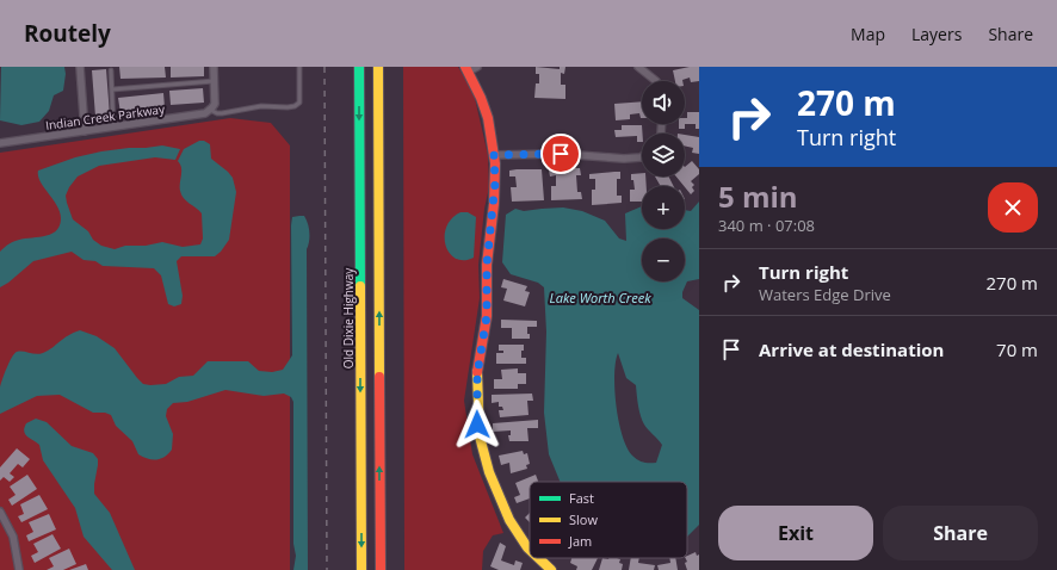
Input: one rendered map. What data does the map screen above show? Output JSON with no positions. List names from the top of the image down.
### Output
{
  "streets": {
    "main road": ["Old Dixie Highway"],
    "street": ["Indian Creek Parkway"]
  },
  "water": ["Lake Worth Creek"],
  "legend": ["Fast", "Slow", "Jam"],
  "page": {
    "header": "Routely",
    "nav": ["Map", "Layers", "Share"],
    "turn": ["270 m", "Turn right"],
    "map_buttons": ["+", "−"],
    "heading": ["5 min", "340 m · 07:08"],
    "list": [
      {
        "name": "Turn right",
        "note": "Waters Edge Drive",
        "value": "270 m"
      },
      {
        "name": "Arrive at destination",
        "value": "70 m"
      }
    ],
    "buttons": ["Exit", "Share"]
  }
}
